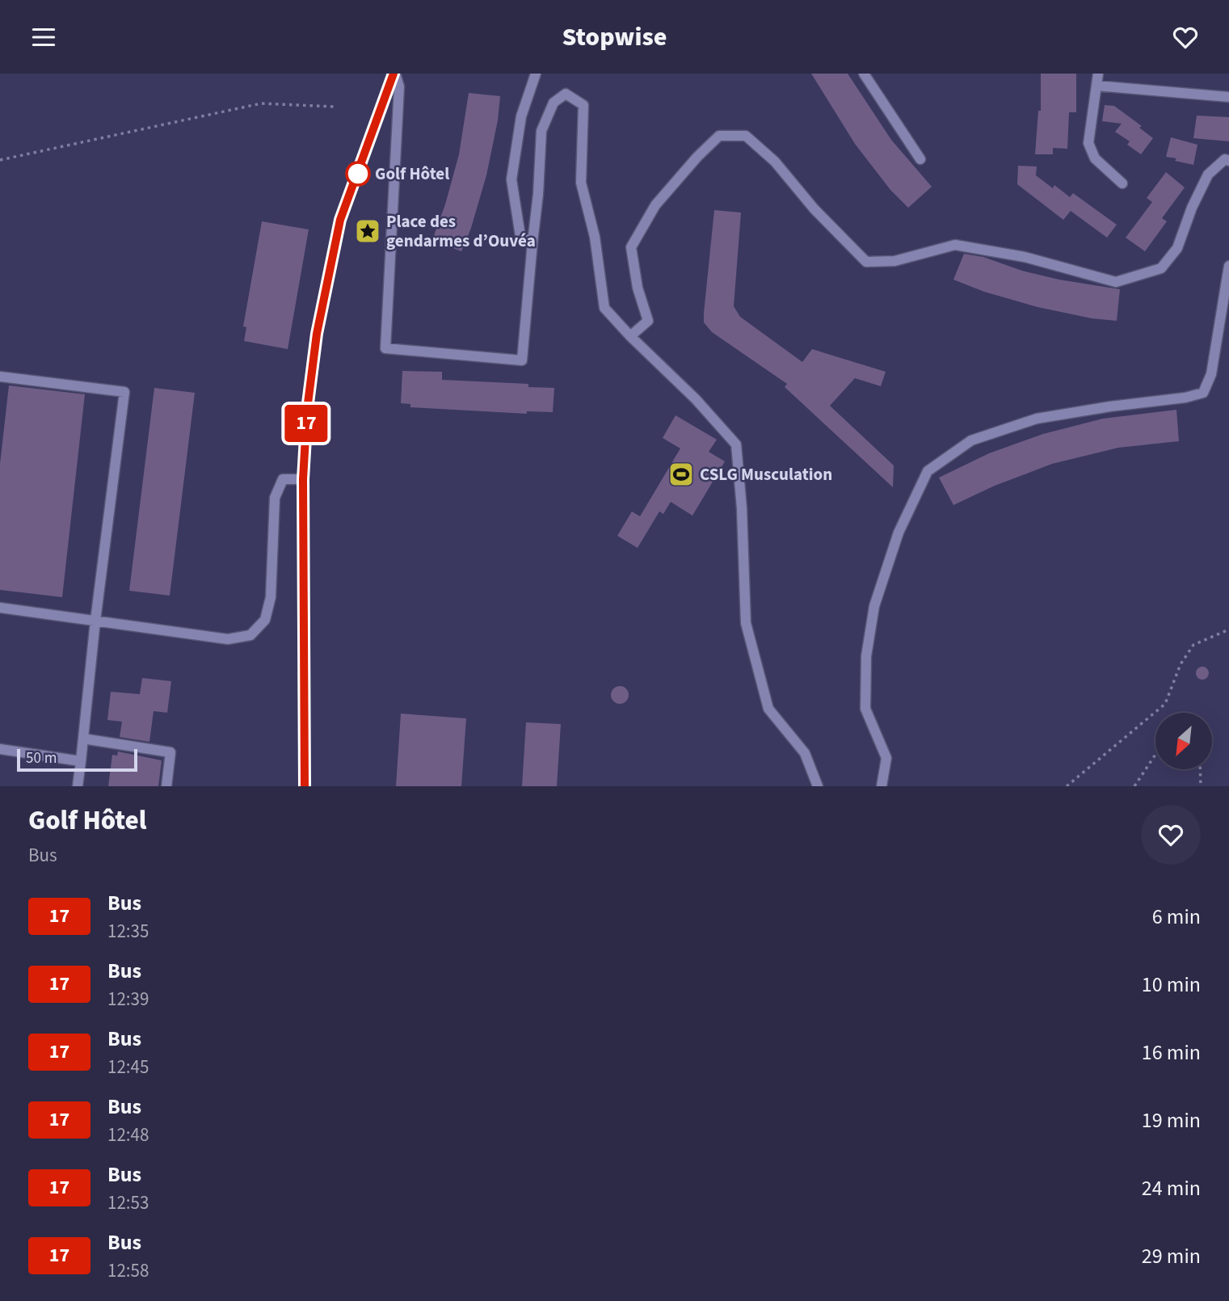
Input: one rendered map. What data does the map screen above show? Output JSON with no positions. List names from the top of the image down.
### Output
{
  "places": {
    "other": ["Golf Hôtel"],
    "place": ["Place des gendarmes d’Ouvéa"],
    "sports": ["CSLG Musculation"]
  },
  "lines": ["bus line 17"],
  "scale_bar": "50 m",
  "north": "bottom left",
  "page": {
    "header": "Stopwise",
    "on_map": "17",
    "scale": "50 m",
    "heading": ["Golf Hôtel", "Bus"],
    "list": [
      {
        "mark": "17",
        "name": "Bus",
        "note": "12:35",
        "value": "6 min"
      },
      {
        "mark": "17",
        "name": "Bus",
        "note": "12:39",
        "value": "10 min"
      },
      {
        "mark": "17",
        "name": "Bus",
        "note": "12:45",
        "value": "16 min"
      },
      {
        "mark": "17",
        "name": "Bus",
        "note": "12:48",
        "value": "19 min"
      },
      {
        "mark": "17",
        "name": "Bus",
        "note": "12:53",
        "value": "24 min"
      },
      {
        "mark": "17",
        "name": "Bus",
        "note": "12:58",
        "value": "29 min"
      }
    ]
  }
}
